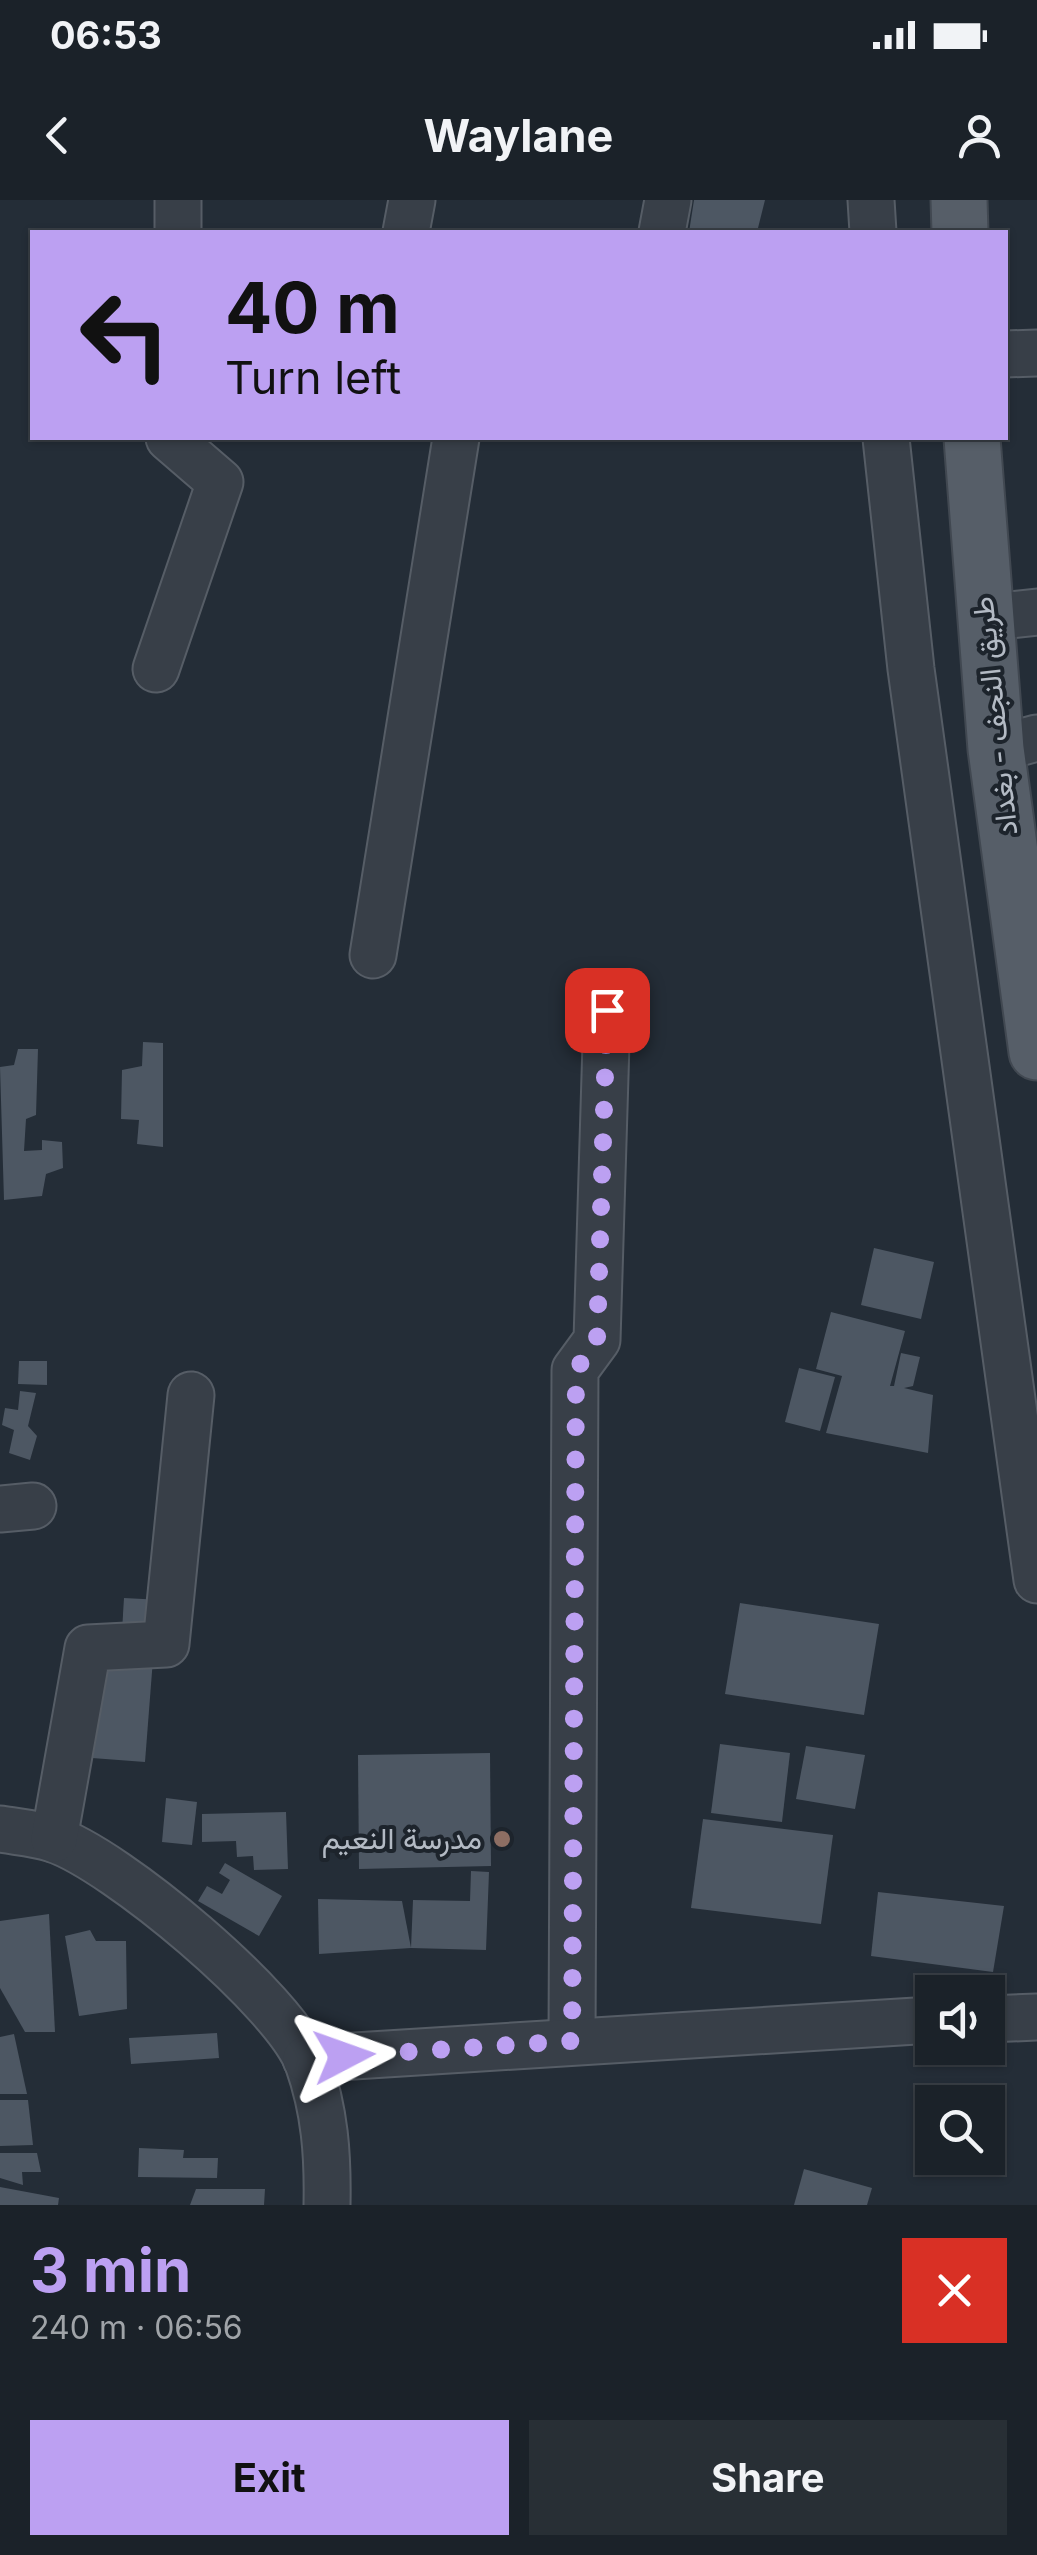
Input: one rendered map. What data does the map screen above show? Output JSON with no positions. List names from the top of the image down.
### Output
{
  "streets": {
    "main road": ["طريق النجف - بغداد"]
  },
  "places": ["مدرسة النعيم"],
  "page": {
    "status": "06:53",
    "header": "Waylane",
    "turn": ["40 m", "Turn left"],
    "heading": ["3 min", "240 m · 06:56"],
    "buttons": ["Exit", "Share"]
  }
}
